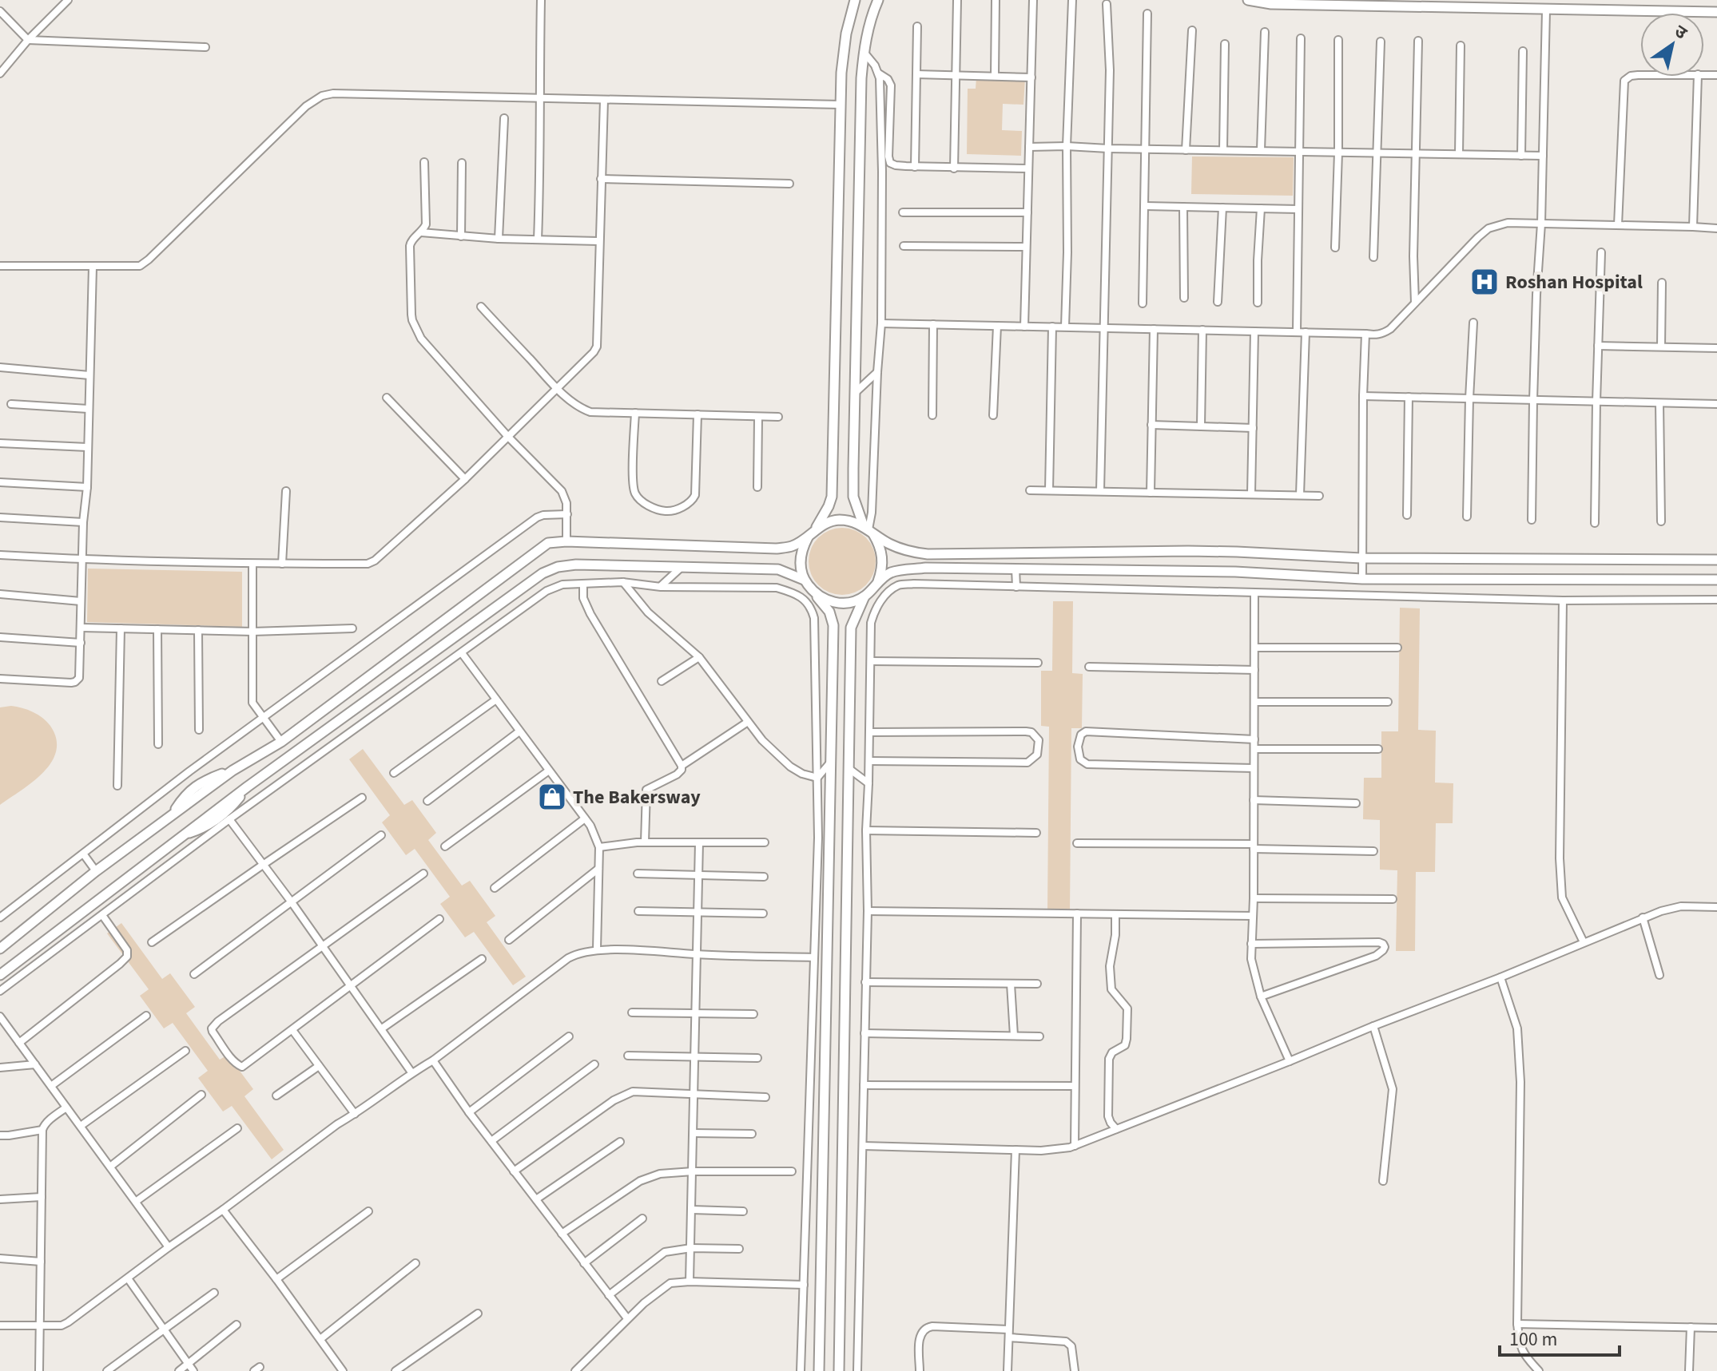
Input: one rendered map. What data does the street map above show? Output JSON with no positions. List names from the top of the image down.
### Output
{
  "places": {
    "hospital": ["Roshan Hospital"],
    "shop": ["The Bakersway"]
  },
  "scale_bar": "100 m",
  "north": "top right"
}
